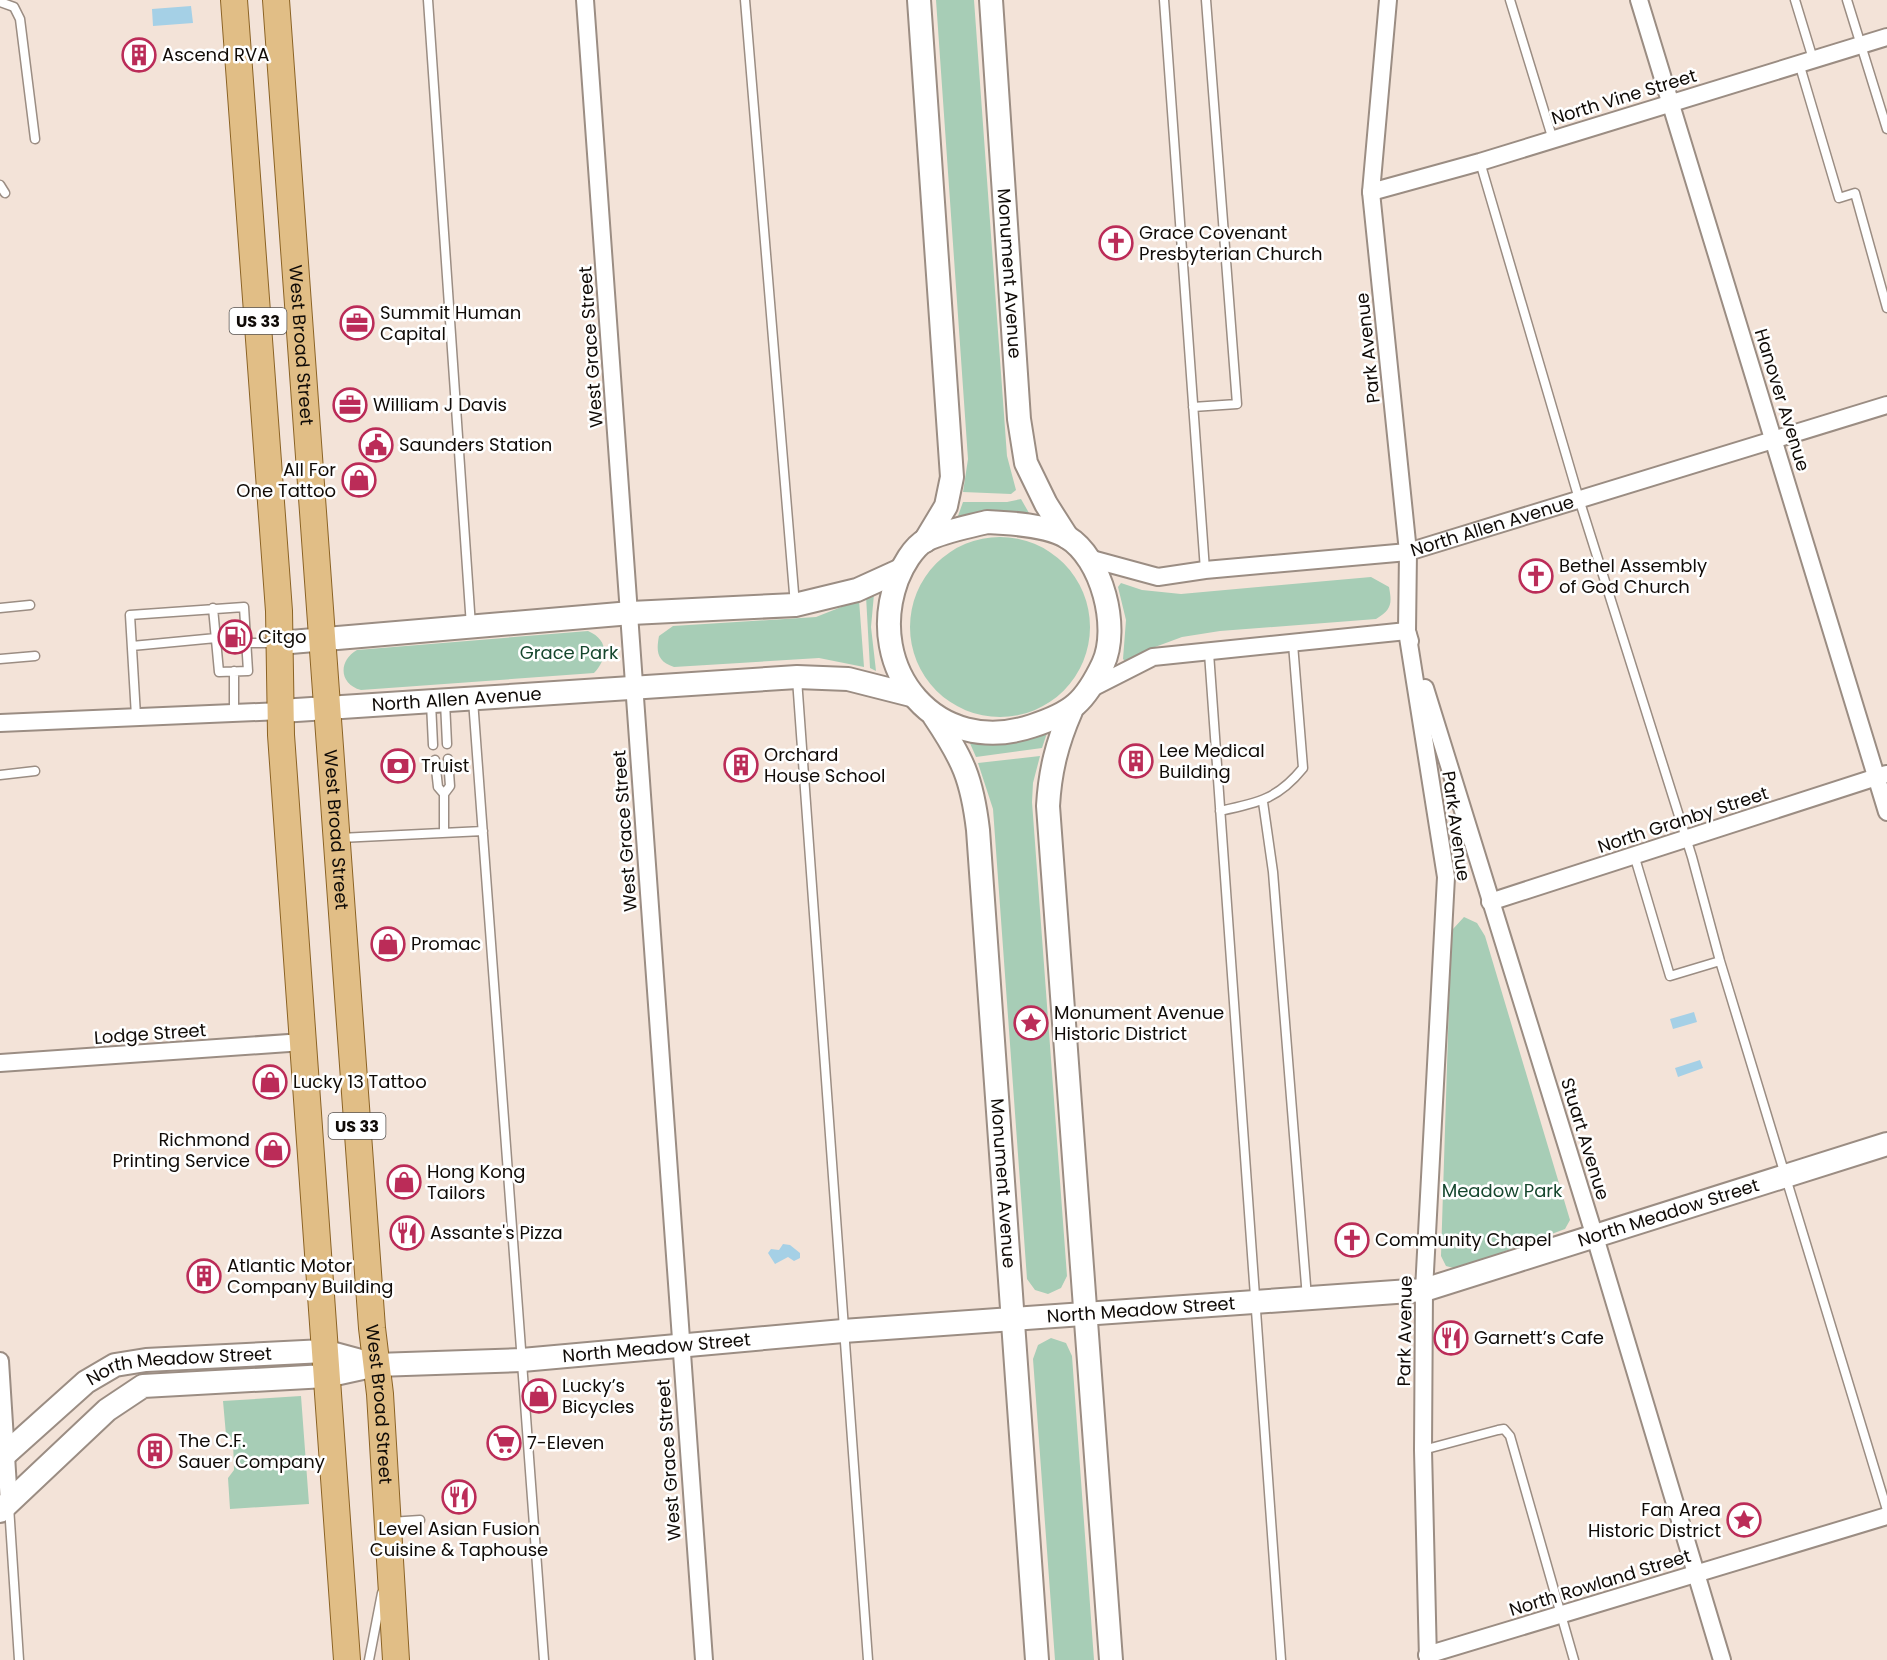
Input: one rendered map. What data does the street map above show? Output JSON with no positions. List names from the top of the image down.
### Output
{
  "streets": {
    "main road": ["US 33", "West Broad Street"],
    "street": [
      "North Vine Street",
      "Monument Avenue",
      "West Grace Street",
      "Park Avenue",
      "Hanover Avenue",
      "North Allen Avenue",
      "North Granby Street",
      "Lodge Street",
      "Stuart Avenue",
      "North Meadow Street",
      "North Rowland Street"
    ]
  },
  "crossings": [
    ["North Vine Street", "Park Avenue"],
    ["North Vine Street", "Hanover Avenue"],
    ["Monument Avenue", "North Allen Avenue"],
    ["Monument Avenue", "North Meadow Street"],
    ["US 33", "North Allen Avenue"],
    ["US 33", "Lodge Street"],
    ["US 33", "North Meadow Street"],
    ["West Broad Street", "North Allen Avenue"],
    ["West Broad Street", "North Meadow Street"],
    ["West Grace Street", "North Allen Avenue"],
    ["West Grace Street", "North Meadow Street"],
    ["Park Avenue", "North Allen Avenue"],
    ["Park Avenue", "Stuart Avenue"],
    ["Park Avenue", "North Meadow Street"],
    ["Park Avenue", "North Rowland Street"],
    ["Hanover Avenue", "North Allen Avenue"],
    ["Hanover Avenue", "North Granby Street"],
    ["North Granby Street", "Stuart Avenue"],
    ["Stuart Avenue", "North Meadow Street"],
    ["Stuart Avenue", "North Rowland Street"]
  ],
  "parks": ["Grace Park", "Meadow Park"],
  "places": {
    "building": [
      "Ascend RVA",
      "Lee Medical Building",
      "Orchard House School",
      "Atlantic Motor Company Building",
      "The C.F. Sauer Company"
    ],
    "church": ["Grace Covenant Presbyterian Church", "Bethel Assembly of God Church", "Community Chapel"],
    "office": ["Summit Human Capital", "William J Davis"],
    "public building": ["Saunders Station"],
    "shop": [
      "All For One Tattoo",
      "Promac",
      "Lucky 13 Tattoo",
      "Richmond Printing Service",
      "Hong Kong Tailors",
      "Lucky’s Bicycles"
    ],
    "fuel station": ["Citgo"],
    "bank": ["Truist"],
    "place": ["Monument Avenue Historic District", "Fan Area Historic District"],
    "restaurant": ["Assante's Pizza", "Garnett’s Cafe", "Level Asian Fusion Cuisine & Taphouse"],
    "supermarket": ["7-Eleven"]
  }
}
